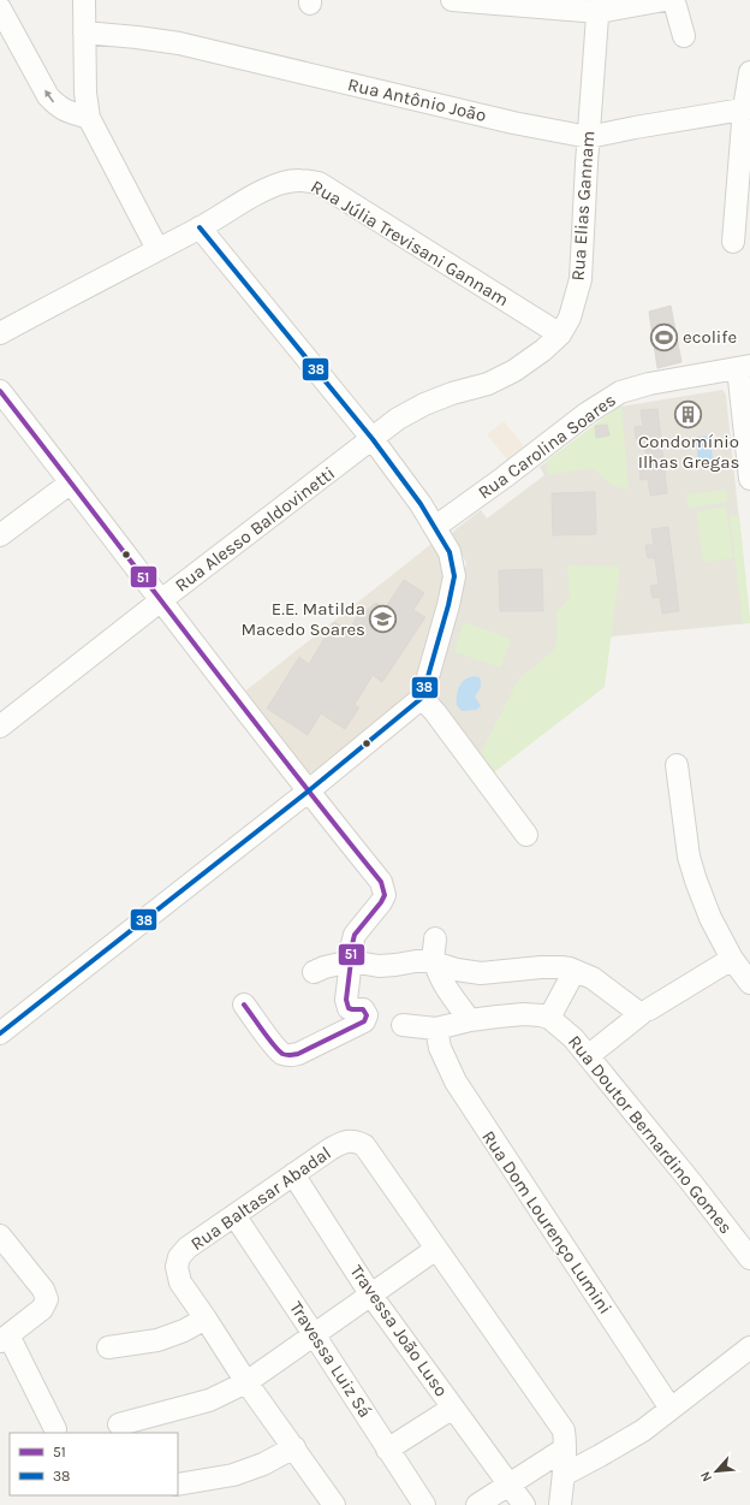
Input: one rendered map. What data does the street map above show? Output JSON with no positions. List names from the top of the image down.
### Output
{
  "streets": {
    "street": [
      "Rua Antônio João",
      "Rua Elias Gannam",
      "Rua Júlia Trevisani Gannam",
      "Rua Carolina Soares",
      "Rua Alesso Baldovinetti",
      "Rua Doutor Bernardino Gomes",
      "Rua Baltasar Abadal",
      "Rua Dom Lourenço Lumini",
      "Travessa João Luso",
      "Travessa Luiz Sá"
    ]
  },
  "crossings": [
    ["Rua Antônio João", "Rua Elias Gannam"],
    ["Rua Elias Gannam", "Rua Júlia Trevisani Gannam"],
    ["Rua Elias Gannam", "Rua Alesso Baldovinetti"],
    ["Rua Baltasar Abadal", "Travessa João Luso"],
    ["Rua Baltasar Abadal", "Travessa Luiz Sá"]
  ],
  "places": {
    "sports": ["ecolife"],
    "building": ["Condomínio Ilhas Gregas"],
    "school or university": ["E.E. Matilda Macedo Soares"]
  },
  "lines": ["transit line 38", "transit line 51"],
  "legend": ["51", "38"],
  "north": "bottom left"
}
